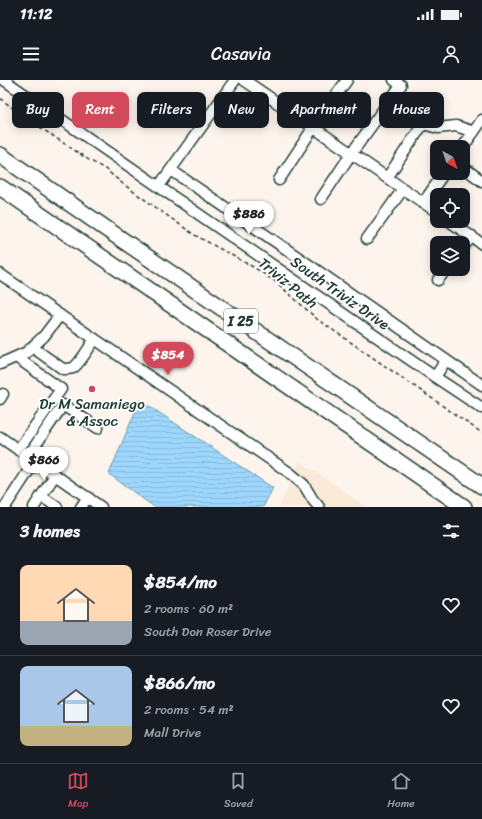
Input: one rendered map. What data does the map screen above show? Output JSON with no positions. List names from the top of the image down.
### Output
{
  "streets": {
    "highway": ["I 25"],
    "street": ["South Triviz Drive"],
    "path": ["Triviz Path"]
  },
  "places": ["Dr M Samaniego & Assoc"],
  "north": "bottom right",
  "page": {
    "status": "11:12",
    "header": "Casavia",
    "chip": [
      "Buy",
      "Rent",
      "Filters",
      "New",
      "Apartment",
      "House"
    ],
    "price": ["$886", "$854", "$866"],
    "heading": "3 homes",
    "list": [
      {
        "name": "$854/mo",
        "note": "2 rooms · 60 m² · South Don Roser Drive"
      },
      {
        "name": "$866/mo",
        "note": "2 rooms · 54 m² · Mall Drive"
      }
    ],
    "tabs": ["Map", "Saved", "Home"]
  }
}
